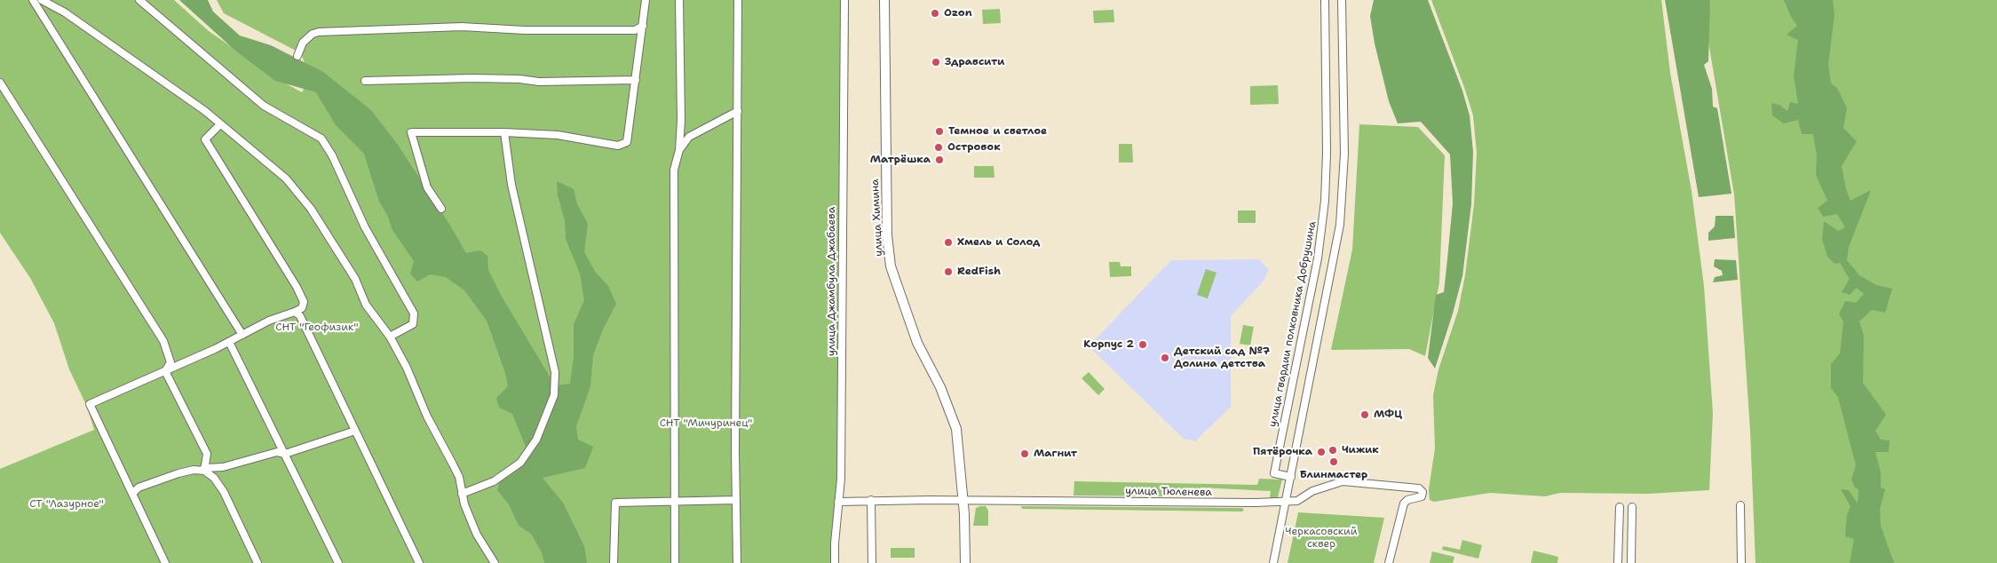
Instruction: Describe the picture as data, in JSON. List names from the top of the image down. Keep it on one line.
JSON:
{"streets":{"street":["улица Химина","улица Джамбула Джабаева","улица гвардии полковника Добрушина","улица Тюленева"]},"crossings":[["улица Химина","улица Тюленева"],["улица Джамбула Джабаева","улица Тюленева"]],"parks":["СНТ \"Геофизик\"","СНТ \"Мичуринец\"","СТ \"Лазурное\"","Черкасовский сквер"],"places":["Ozon","Здравсити","Темное и светлое","Островок","Матрёшка","Хмель и Солод","RedFish","Корпус 2","Детский сад №7 Долина детства","МФЦ","Чижик","Пятёрочка","Магнит","Блинмастер"]}
